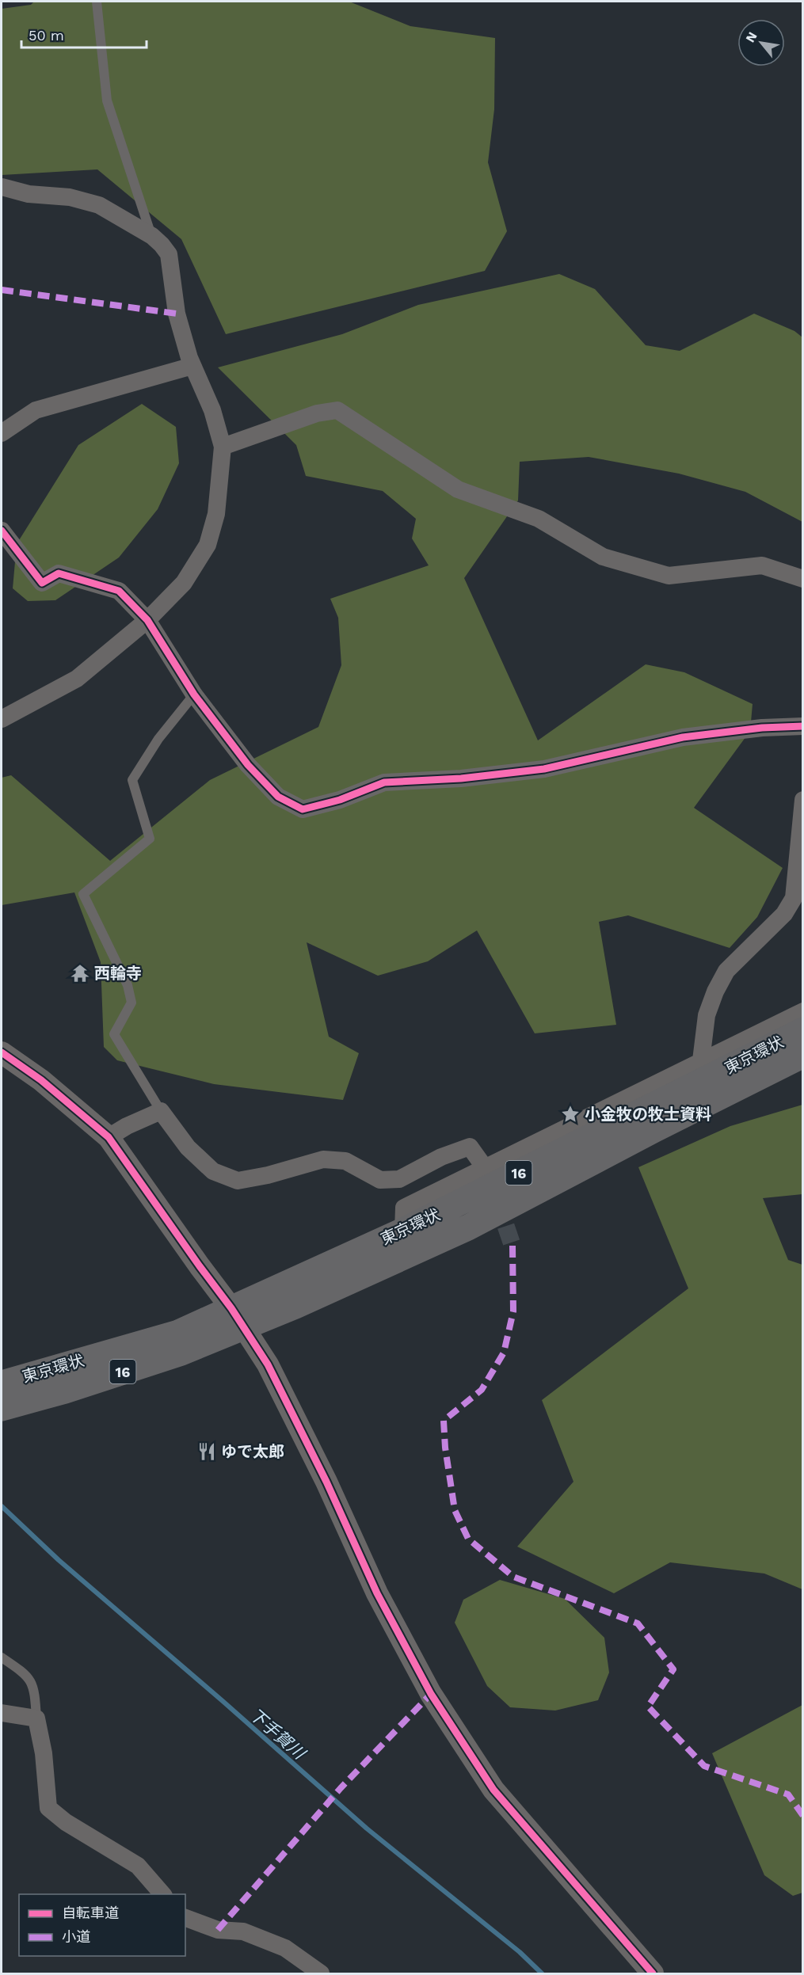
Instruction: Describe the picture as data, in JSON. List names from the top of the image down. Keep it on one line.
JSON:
{"streets":{"highway":["東京環状","16"]},"water":["下手賀川"],"places":{"temple":["西輪寺"],"place":["小金牧の牧士資料"],"restaurant":["ゆで太郎"]},"legend":["自転車道","小道"],"scale_bar":"50 m","north":"top left"}
